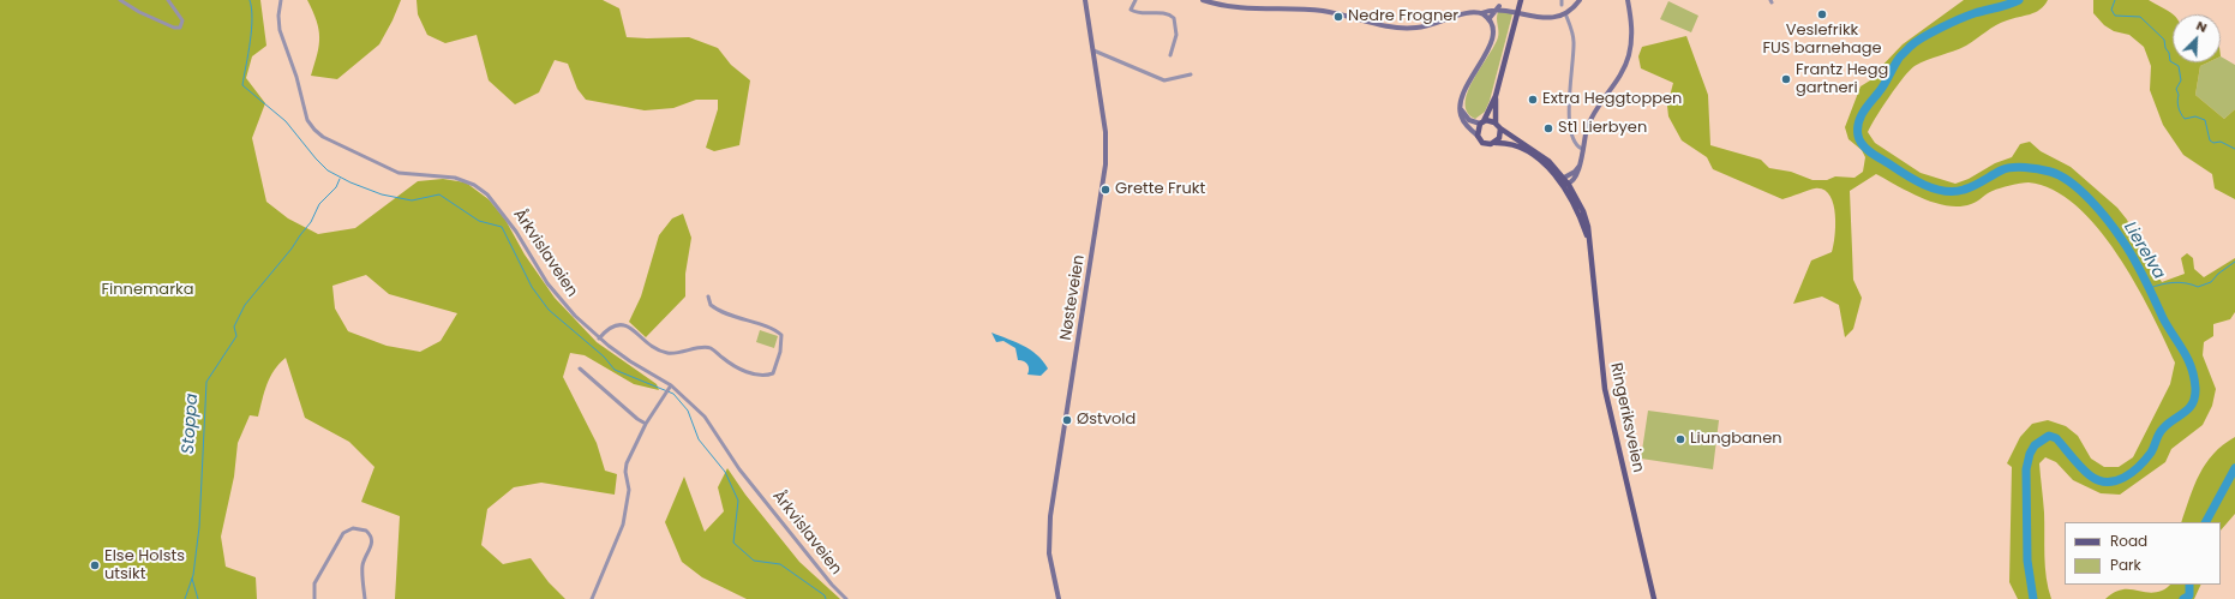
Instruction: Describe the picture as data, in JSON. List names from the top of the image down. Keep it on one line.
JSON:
{"streets":{"main road":["Nøsteveien","Ringeriksveien"],"street":["Årkvislaveien"]},"water":["Lierelva","Stoppa"],"parks":["Finnemarka"],"places":["Veslefrikk FUS barnehage","Nedre Frogner","Frantz Hegg gartneri","Extra Heggtoppen","St1 Lierbyen","Grette Frukt","Østvold","Liungbanen","Else Holsts utsikt"],"legend":["Road","Park"],"north":"top right"}
